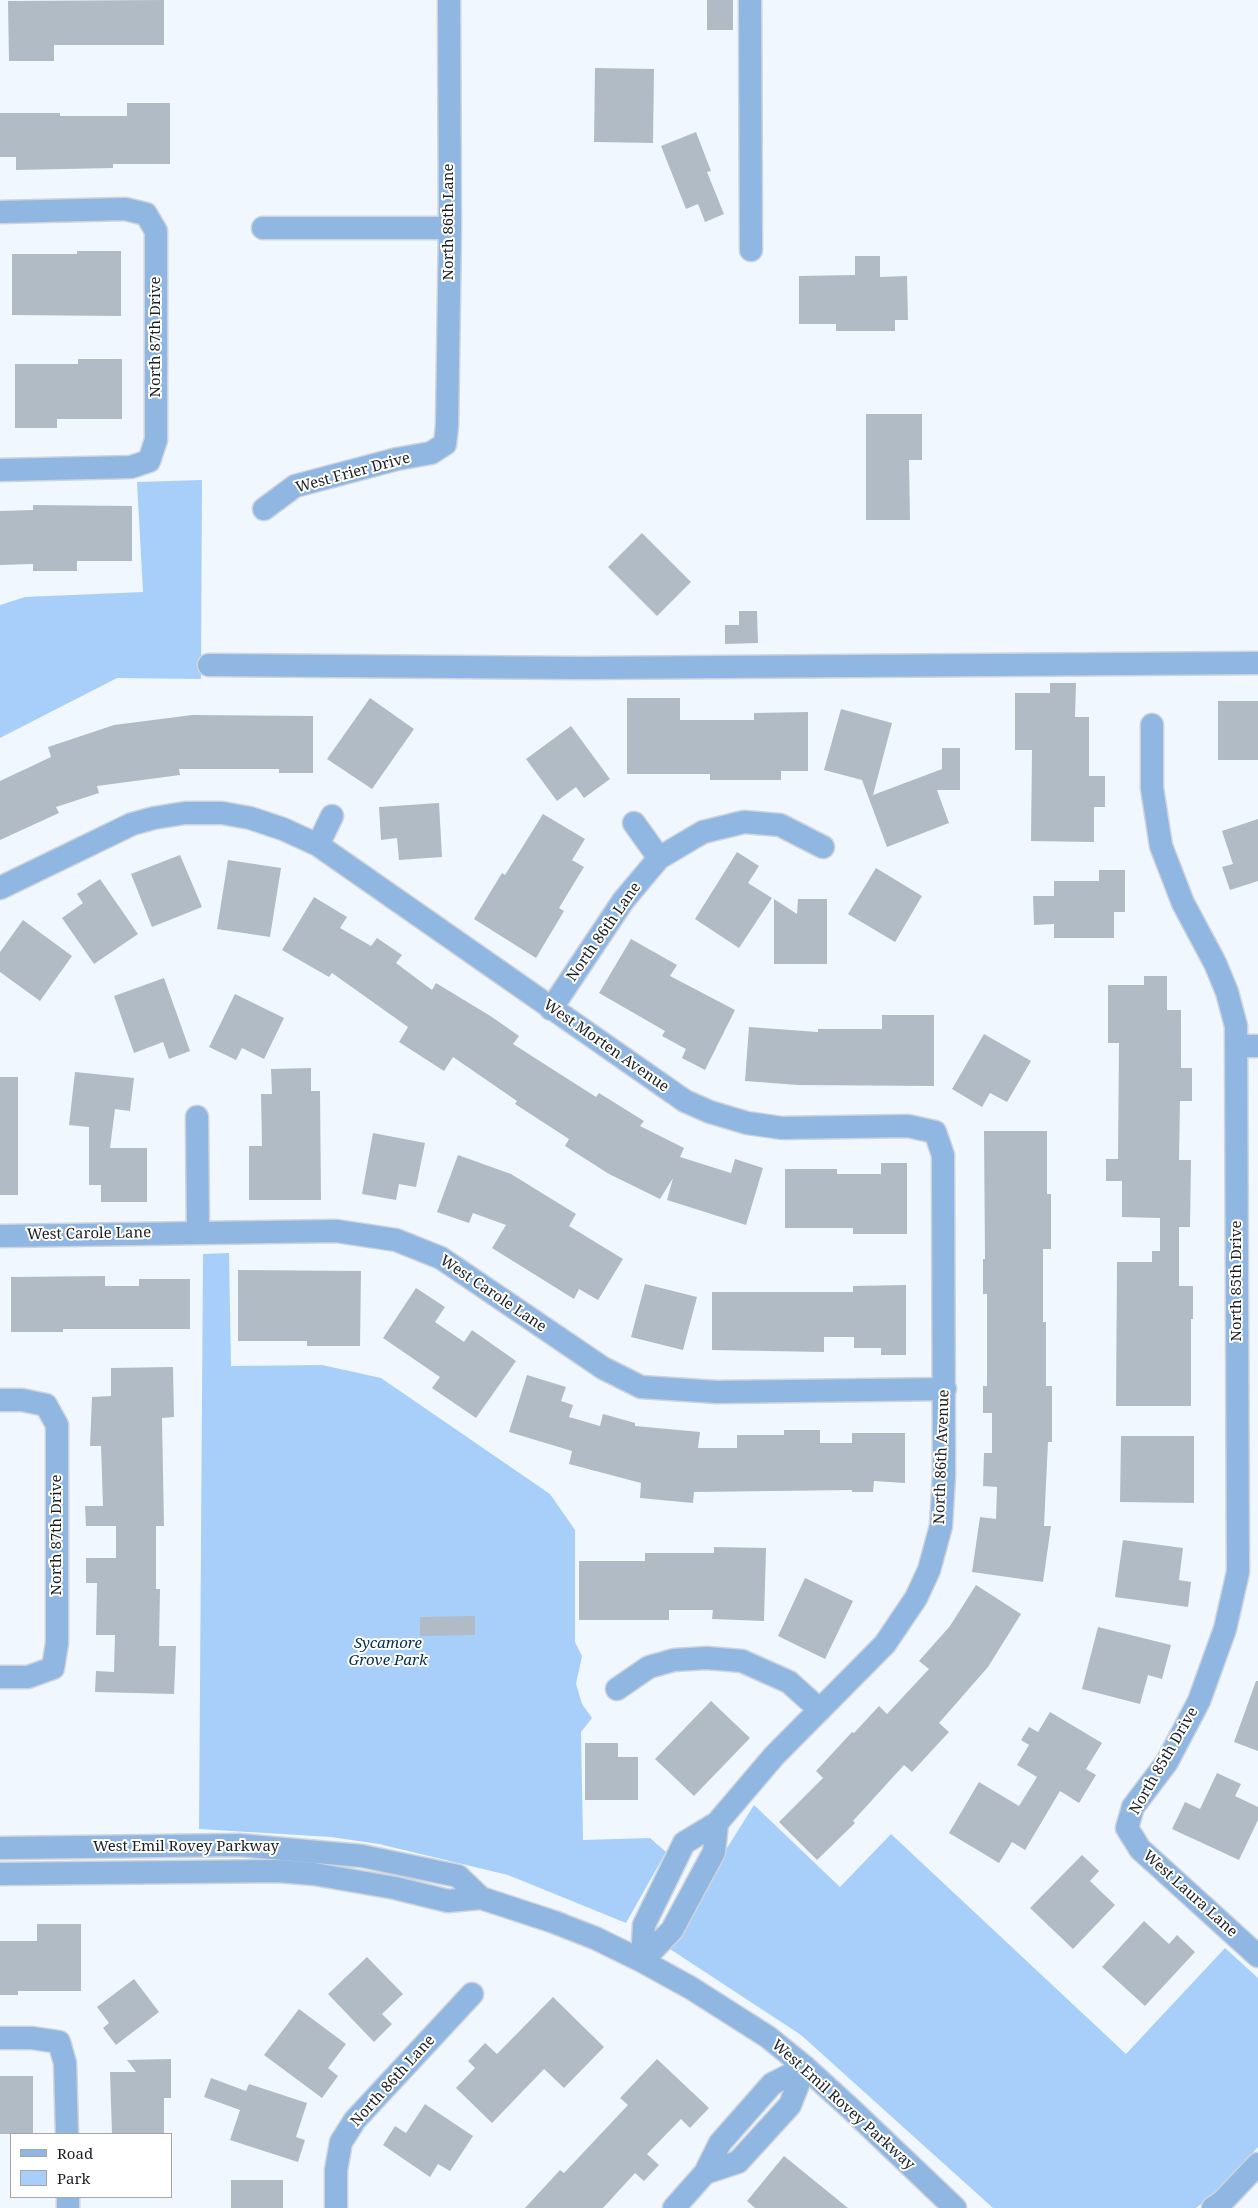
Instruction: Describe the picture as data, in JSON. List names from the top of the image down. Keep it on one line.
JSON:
{"streets":{"street":["North 86th Lane","North 87th Drive","West Frier Drive","West Morten Avenue","West Carole Lane","North 85th Drive","North 86th Avenue","West Emil Rovey Parkway","West Laura Lane"]},"crossings":[["North 86th Lane","West Frier Drive"],["North 86th Lane","West Morten Avenue"],["West Morten Avenue","North 86th Avenue"],["West Carole Lane","North 86th Avenue"],["North 85th Drive","West Laura Lane"],["North 86th Avenue","West Emil Rovey Parkway"]],"parks":["Sycamore Grove Park"],"legend":["Road","Park"]}
